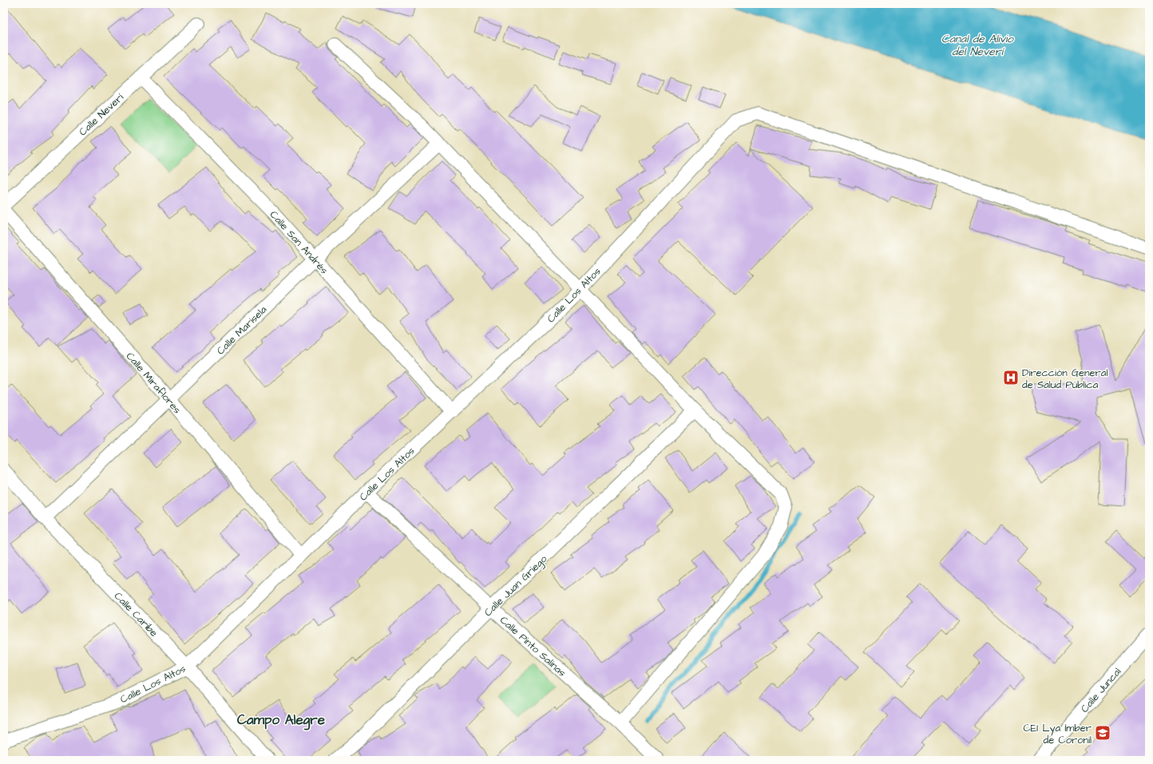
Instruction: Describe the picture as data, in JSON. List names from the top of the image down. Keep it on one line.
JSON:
{"streets":{"street":["Calle Neverí","Calle San Andrés","Calle Los Altos","Calle Marisela","Calle Miraflores","Calle Juan Griego","Calle Caribe","Calle Pinto Salinas","Calle Juncal"]},"crossings":[["Calle Neverí","Calle San Andrés"],["Calle San Andrés","Calle Los Altos"],["Calle San Andrés","Calle Marisela"],["Calle Los Altos","Calle Miraflores"],["Calle Los Altos","Calle Caribe"],["Calle Los Altos","Calle Pinto Salinas"],["Calle Marisela","Calle Miraflores"],["Calle Marisela","Calle Caribe"],["Calle Juan Griego","Calle Pinto Salinas"]],"districts":["Campo Alegre"],"water":["Canal de Alivio del Neverí"],"places":{"hospital":["Dirección General de Salud Pública"],"school or university":["CEI Lya Ímber de Coronil"]}}
